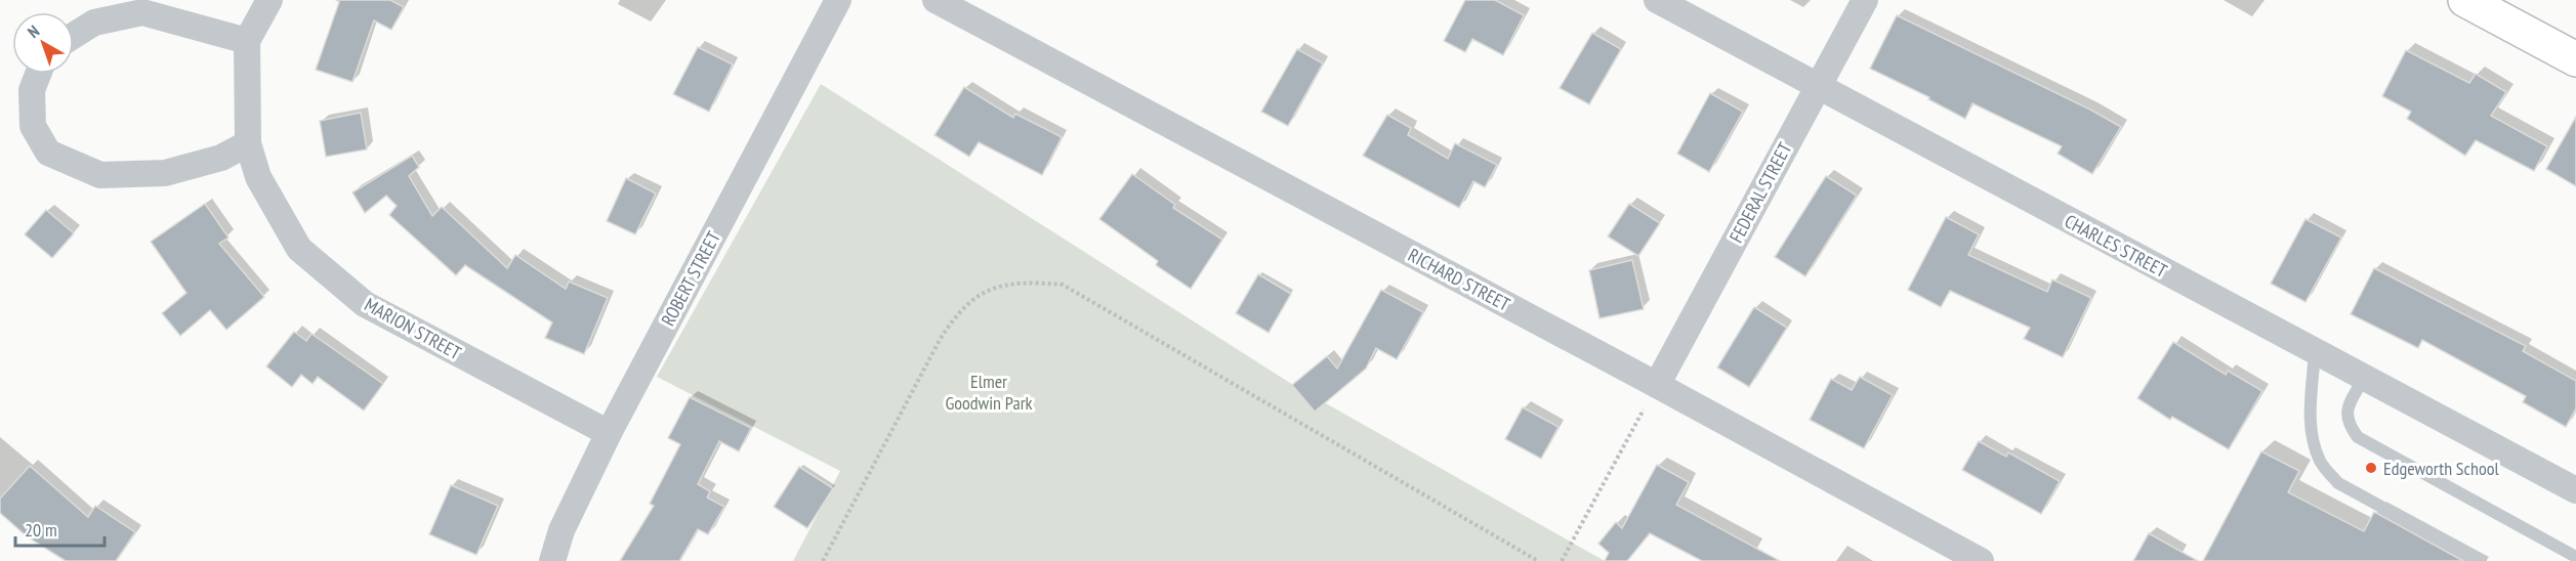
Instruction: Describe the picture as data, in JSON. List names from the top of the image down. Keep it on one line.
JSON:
{"streets":{"street":["FEDERAL STREET","CHARLES STREET","ROBERT STREET","RICHARD STREET","MARION STREET"]},"crossings":[["FEDERAL STREET","CHARLES STREET"],["FEDERAL STREET","RICHARD STREET"],["ROBERT STREET","MARION STREET"]],"parks":["Elmer Goodwin Park"],"places":["Edgeworth School"],"scale_bar":"20 m","north":"top left"}
